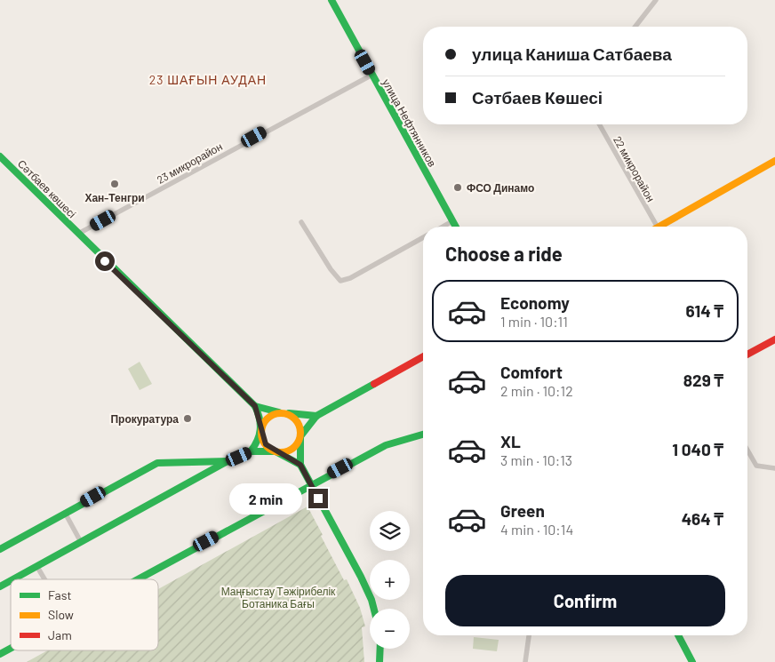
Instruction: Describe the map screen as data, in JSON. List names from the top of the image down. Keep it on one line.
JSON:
{"streets":{"main road":["улица Нефтянников","Сәтбаев көшесі"],"street":["23 микрорайон","22 микрорайон"]},"crossings":[["улица Нефтянников","23 микрорайон"],["23 микрорайон","Сәтбаев көшесі"]],"districts":["23 ШАҒЫН АУДАН"],"parks":["Маңғыстау Тәжірибелік Ботаника Бағы"],"places":["Хан-Тенгри","ФСО Динамо","Прокуратура"],"legend":["Fast","Slow","Jam"],"page":{"banner":["улица Каниша Сатбаева","Сәтбаев Көшесі"],"heading":"Choose a ride","list":[{"name":"Economy","note":"1 min · 10:11","value":"614 ₸"},{"name":"Comfort","note":"2 min · 10:12","value":"829 ₸"},{"name":"XL","note":"3 min · 10:13","value":"1 040 ₸"},{"name":"Green","note":"4 min · 10:14","value":"464 ₸"}],"bubble":"2 min","map_buttons":["+","−"],"buttons":"Confirm"}}
